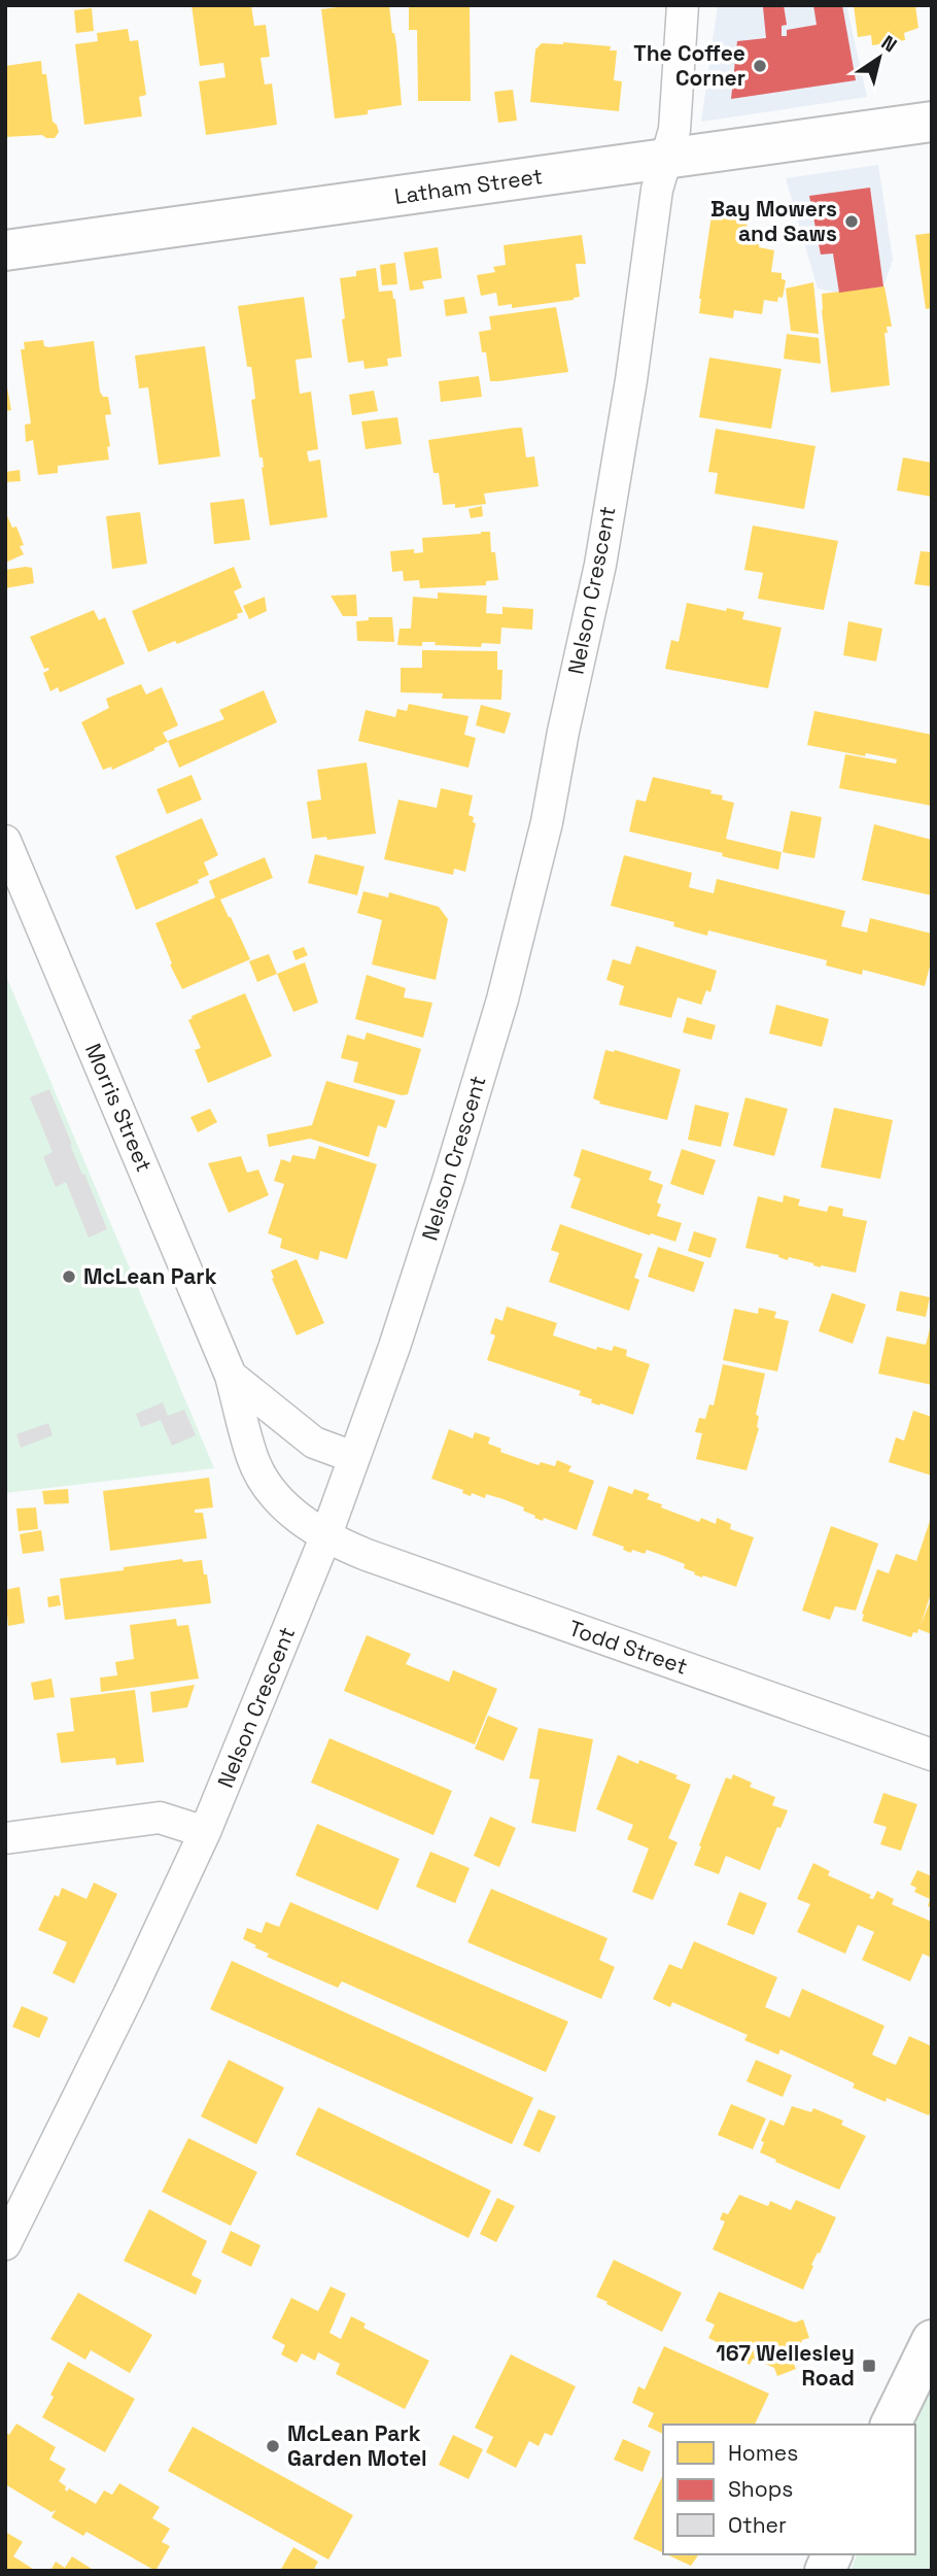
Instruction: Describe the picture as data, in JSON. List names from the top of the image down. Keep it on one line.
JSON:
{"streets":{"main road":["Latham Street"],"street":["Nelson Crescent","Morris Street","Todd Street"]},"crossings":[["Latham Street","Nelson Crescent"],["Nelson Crescent","Morris Street"],["Nelson Crescent","Todd Street"],["Morris Street","Todd Street"]],"places":{"other":["The Coffee Corner","Bay Mowers and Saws","McLean Park","McLean Park Garden Motel"],"transit":["167 Wellesley Road"]},"legend":["Homes","Shops","Other"],"north":"top right"}
